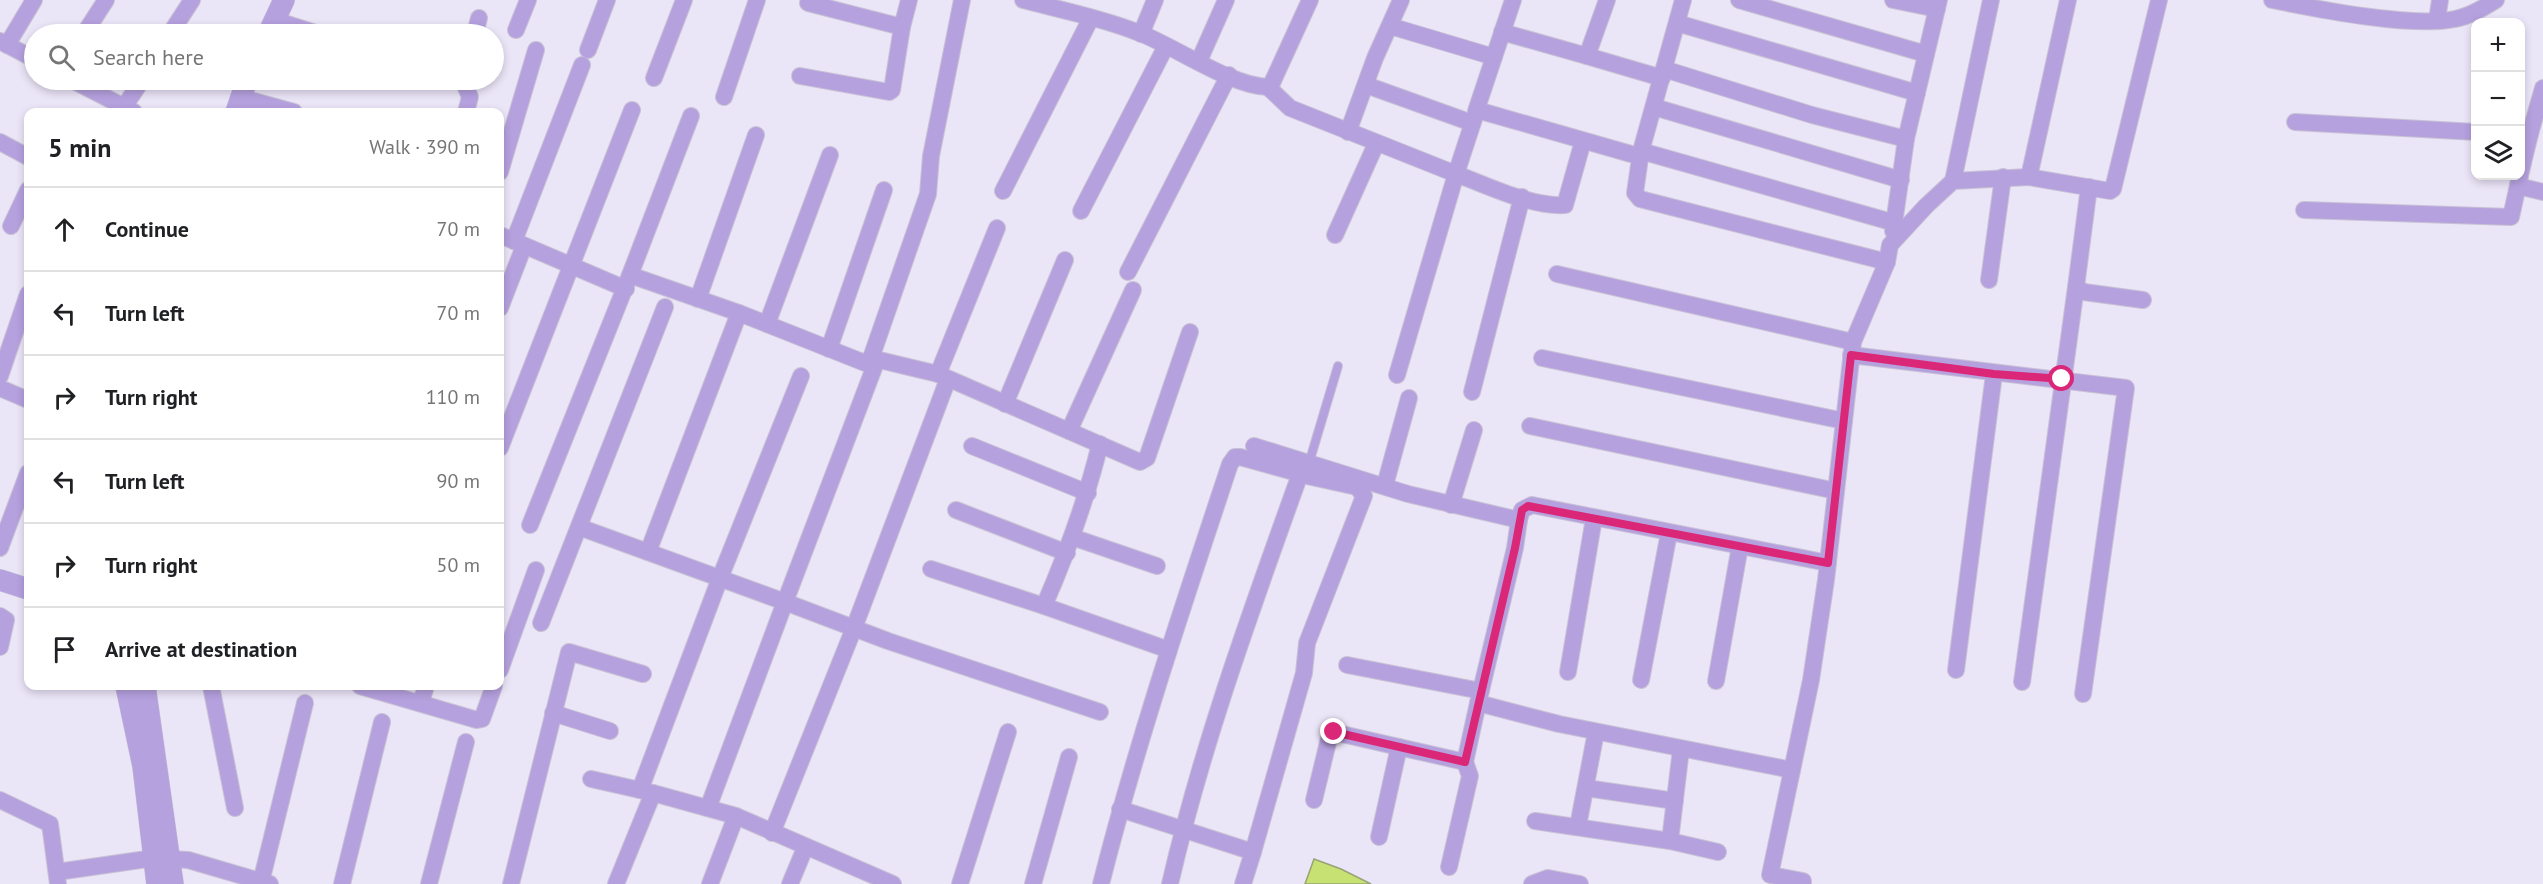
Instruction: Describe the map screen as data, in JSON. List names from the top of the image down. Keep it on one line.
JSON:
{"page":{"map_buttons":["+","−"],"search":"Search here","heading":["5 min","Walk · 390 m"],"list":[["Continue","70 m"],["Turn left","70 m"],["Turn right","110 m"],["Turn left","90 m"],["Turn right","50 m"],"Arrive at destination"]}}
